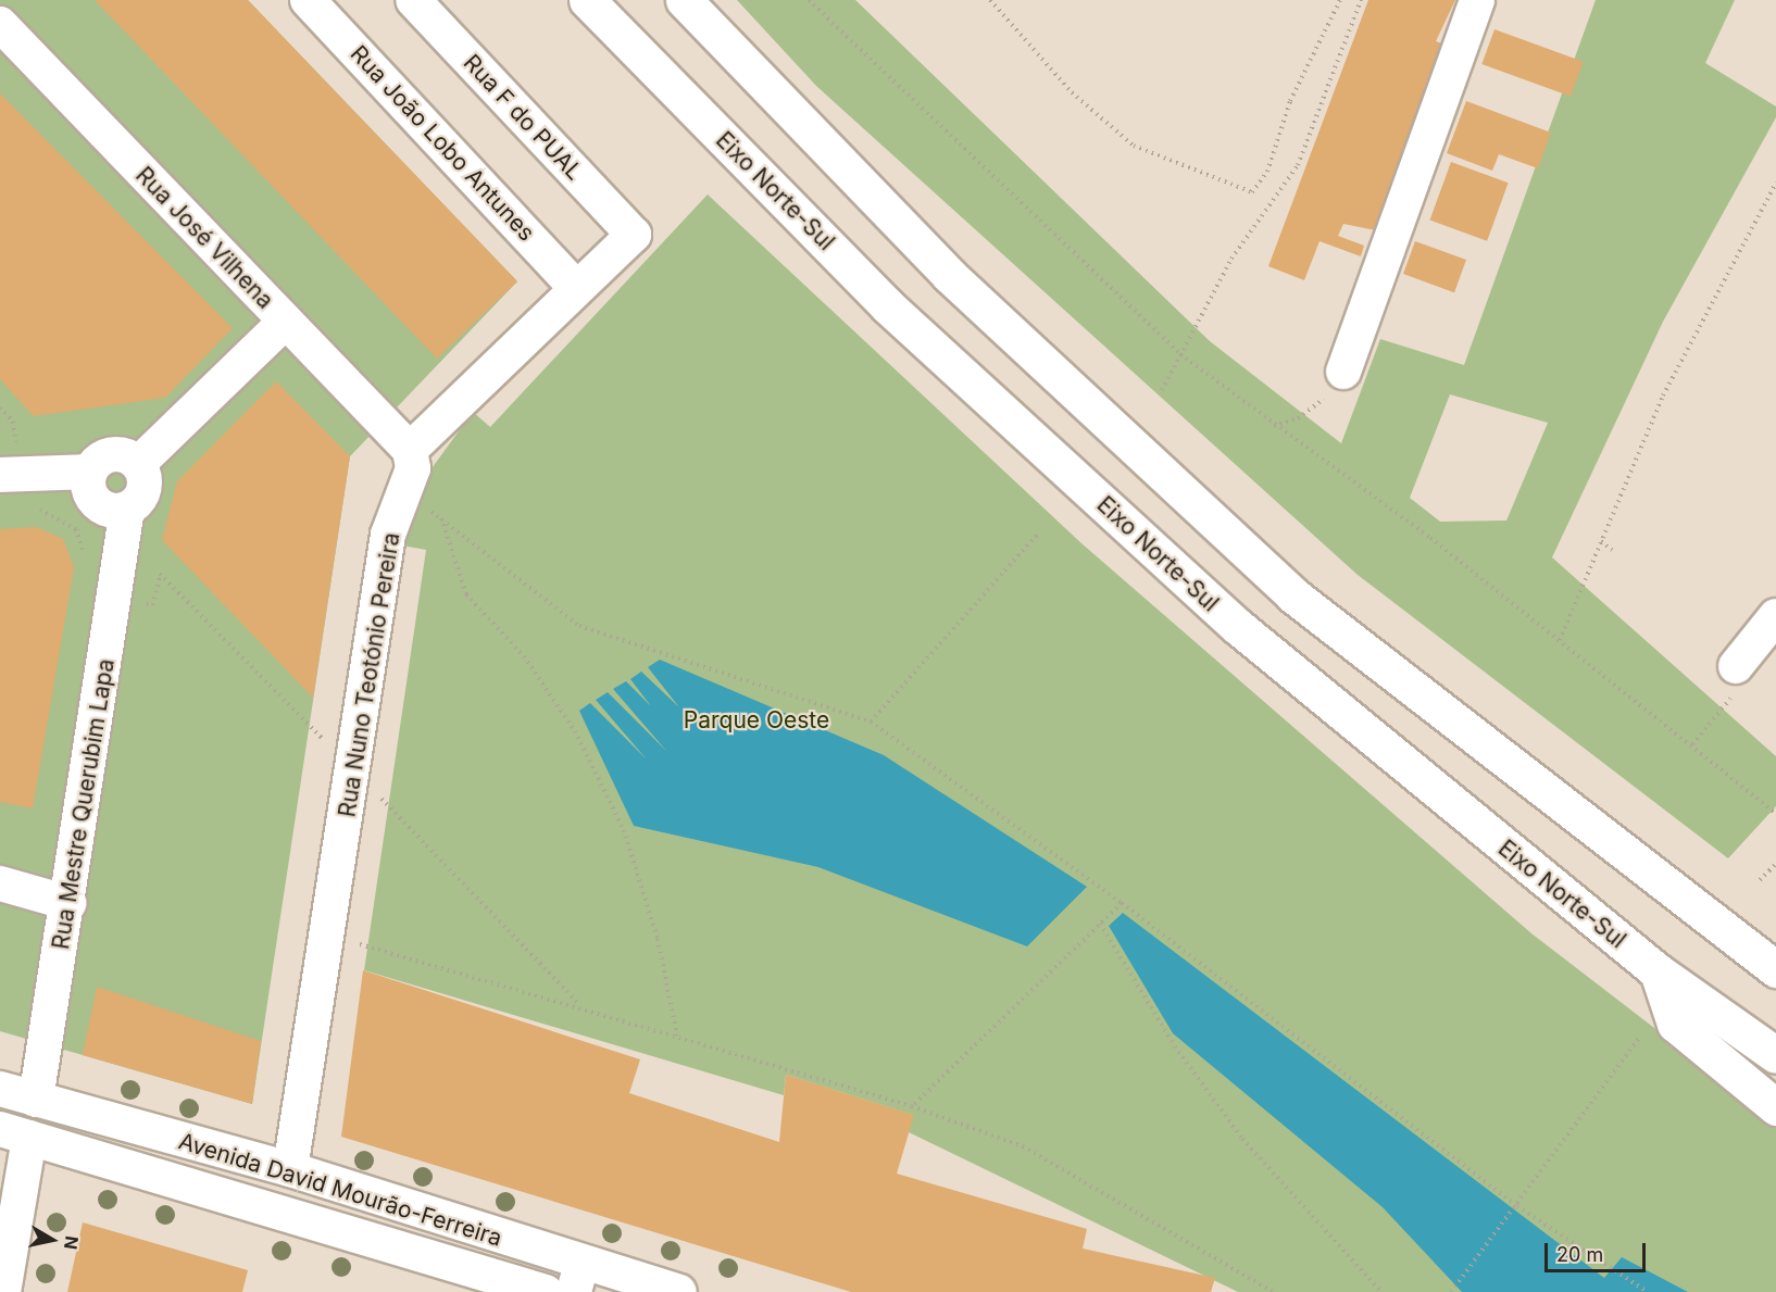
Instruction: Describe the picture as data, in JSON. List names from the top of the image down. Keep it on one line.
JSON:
{"streets":{"highway":["Eixo Norte-Sul"],"street":["Rua F do PUAL","Rua João Lobo Antunes","Rua José Vilhena","Rua Nuno Teotónio Pereira","Rua Mestre Querubim Lapa","Avenida David Mourão-Ferreira"]},"crossings":[["Rua F do PUAL","Rua João Lobo Antunes"],["Rua José Vilhena","Rua Nuno Teotónio Pereira"],["Rua Nuno Teotónio Pereira","Avenida David Mourão-Ferreira"],["Rua Mestre Querubim Lapa","Avenida David Mourão-Ferreira"]],"parks":["Parque Oeste"],"scale_bar":"20 m","north":"right"}
